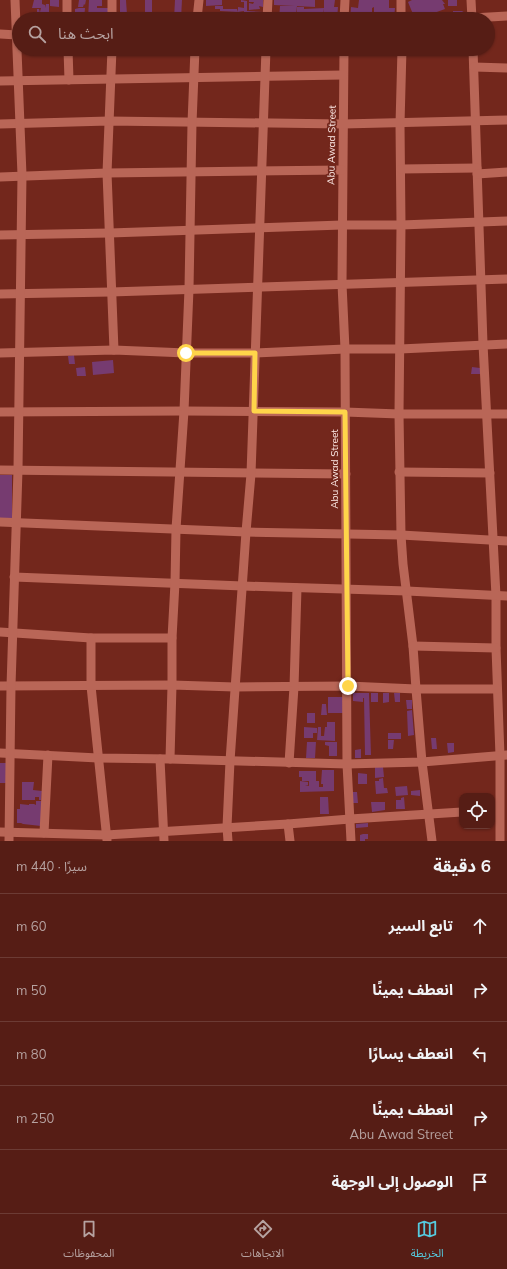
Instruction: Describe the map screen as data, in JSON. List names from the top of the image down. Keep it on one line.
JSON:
{"streets":{"street":["Abu Awad Street"]},"page":{"search":"ابحث هنا","heading":["6 دقيقة","سيرًا · 440 m"],"list":[["تابع السير","60 m"],["انعطف يمينًا","50 m"],["انعطف يسارًا","80 m"],["انعطف يمينًا","Abu Awad Street","250 m"],"الوصول إلى الوجهة"],"nav":["الخريطة","الاتجاهات","المحفوظات"]}}
